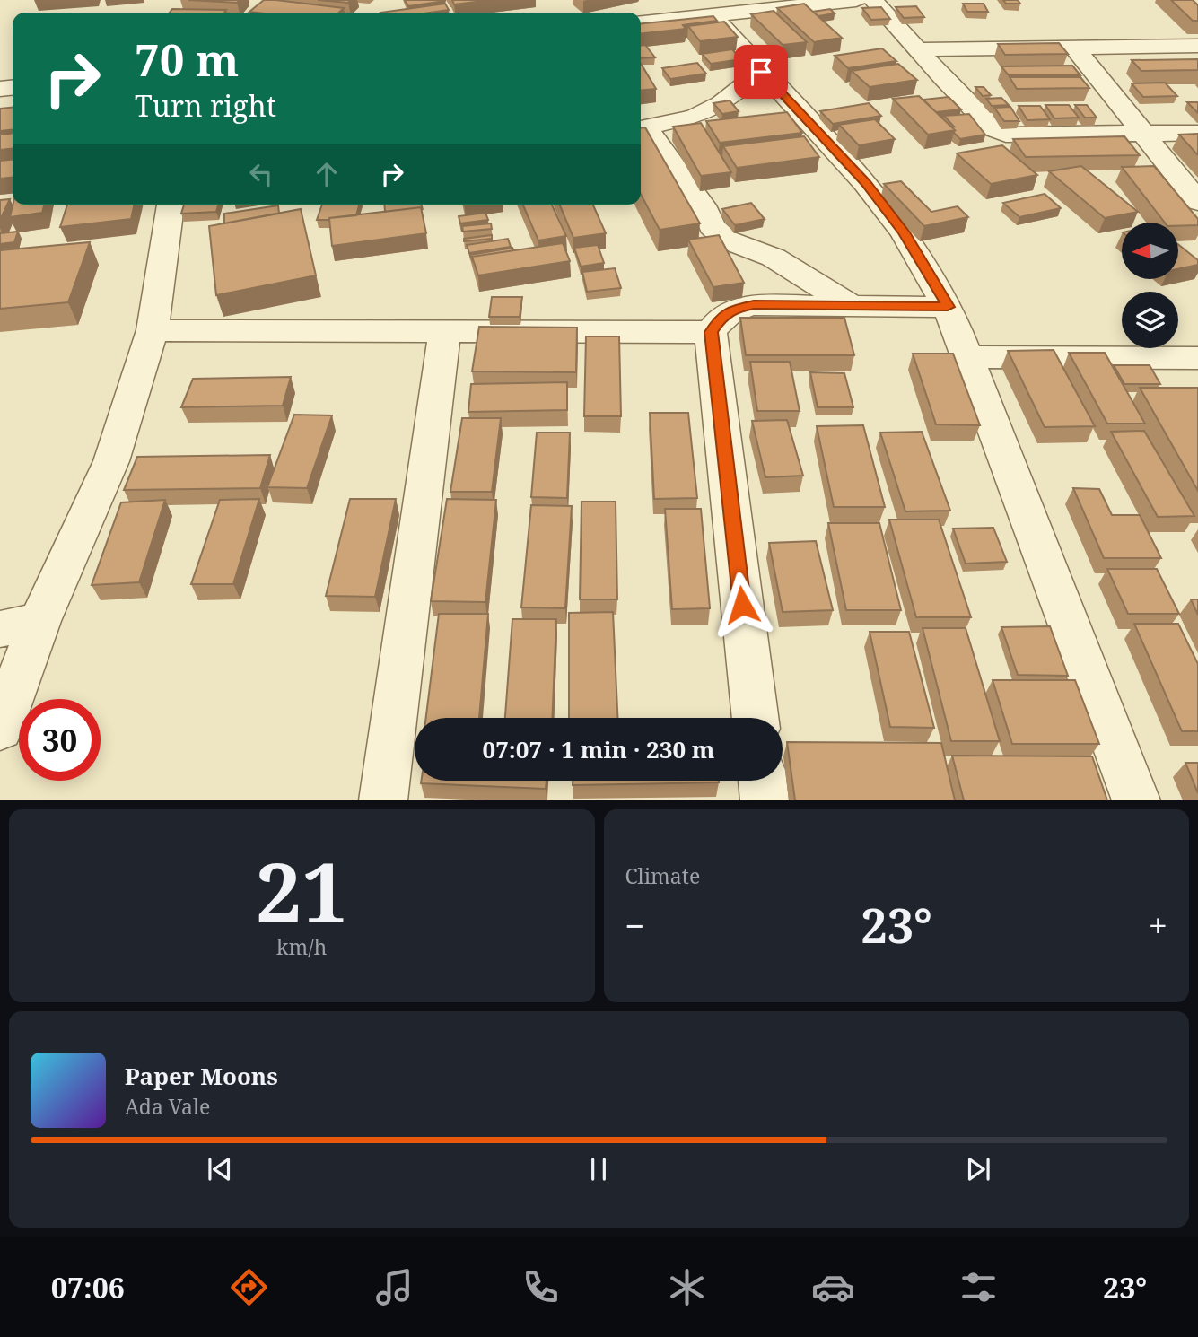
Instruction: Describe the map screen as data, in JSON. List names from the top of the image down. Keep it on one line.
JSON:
{"north":"left","page":{"turn":["70 m","Turn right"],"limit":"30","trip":"07:07 · 1 min · 230 m","tile":[["21","km/h"],"Climate"],"heat":["−","23°","+"],"song":["Paper Moons","Ada Vale"],"tabs":["07:06","23°"]}}
